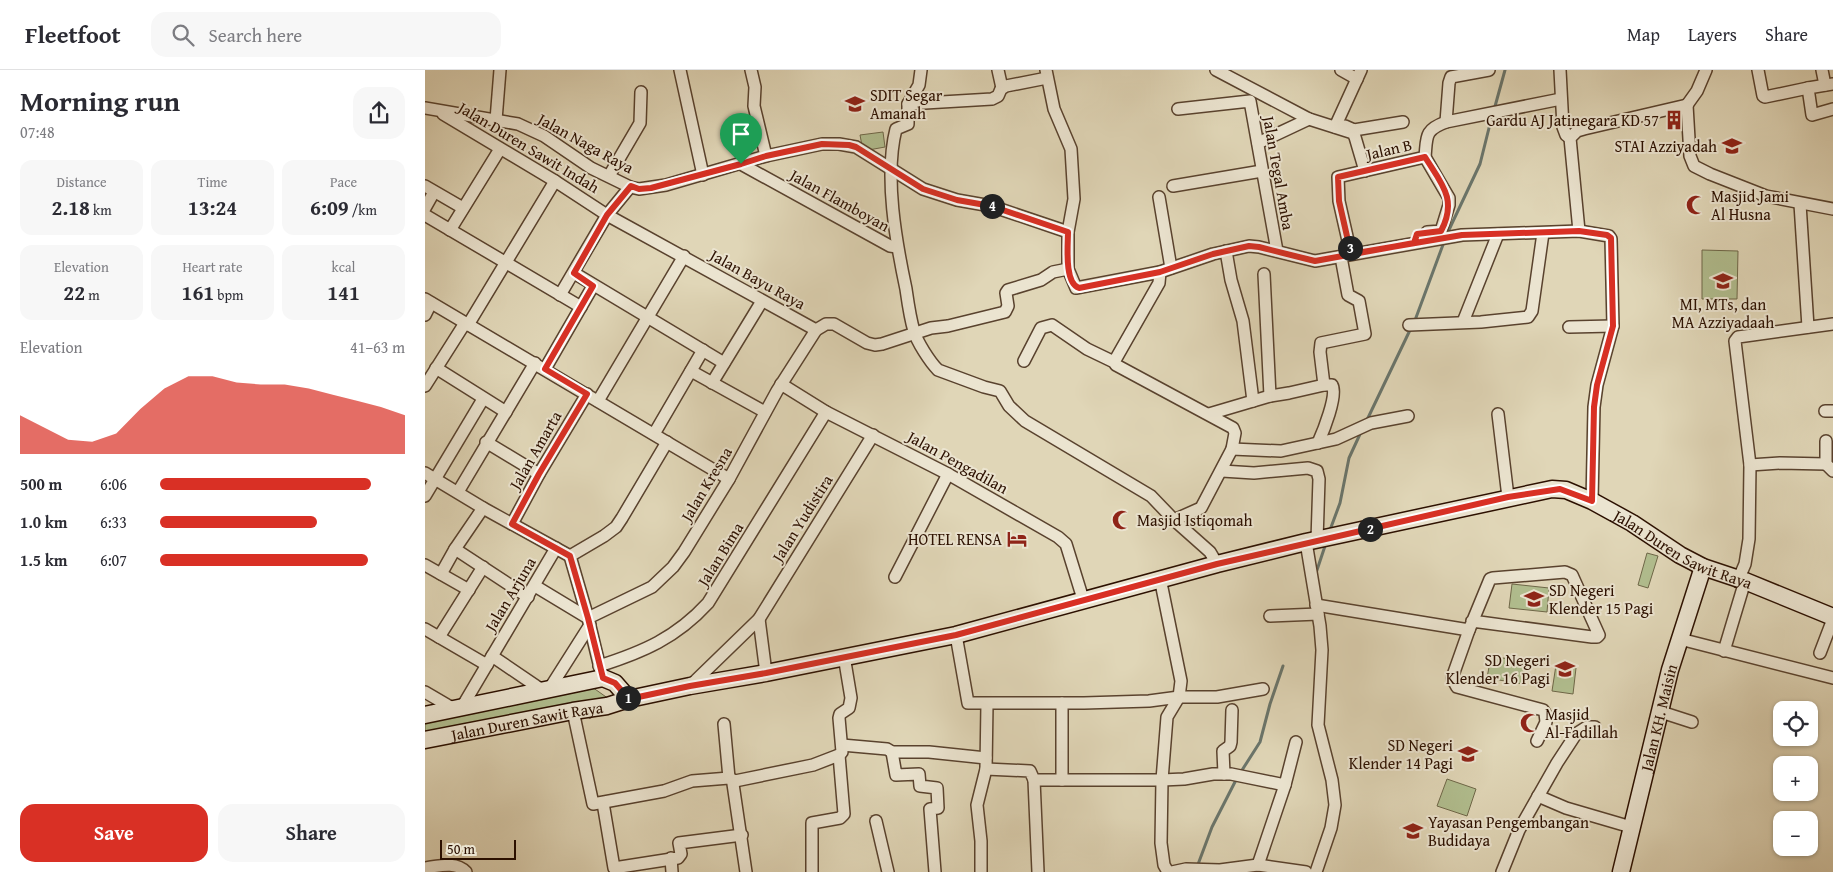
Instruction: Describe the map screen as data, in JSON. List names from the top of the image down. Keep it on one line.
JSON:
{"streets":{"street":["Jalan Naga Raya","Jalan Duren Sawit Indah","Jalan B","Jalan Tegal Amba","Jalan Flamboyan","Jalan Bayu Raya","Jalan Amarta","Jalan Pengadilan","Jalan Kresna","Jalan Yudistira","Jalan Duren Sawit Raya","Jalan Bima","Jalan Arjuna","Jalan KH. Maisin"]},"crossings":[["Jalan Naga Raya","Jalan Duren Sawit Indah"],["Jalan Naga Raya","Jalan Flamboyan"],["Jalan Duren Sawit Indah","Jalan Bayu Raya"],["Jalan B","Jalan Tegal Amba"],["Jalan Bayu Raya","Jalan Kresna"],["Jalan Pengadilan","Jalan Kresna"],["Jalan Pengadilan","Jalan Yudistira"],["Jalan Pengadilan","Jalan Duren Sawit Raya"],["Jalan Pengadilan","Jalan Bima"],["Jalan Yudistira","Jalan Duren Sawit Raya"],["Jalan Duren Sawit Raya","Jalan Bima"],["Jalan Duren Sawit Raya","Jalan Arjuna"],["Jalan Duren Sawit Raya","Jalan KH. Maisin"]],"places":{"school or university":["SDIT Segar Amanah","STAI Azziyadah","MI, MTs, dan MA Azziyadaah","SD Negeri Klender 15 Pagi","SD Negeri Klender 16 Pagi","SD Negeri Klender 14 Pagi","Yayasan Pengembangan Budidaya"],"building":["Gardu AJ Jatinegara KD 57"],"mosque":["Masjid Jami Al Husna","Masjid Istiqomah","Masjid Al-Fadillah"],"hotel":["HOTEL RENSA"]},"scale_bar":"50 m","page":{"header":"Fleetfoot","search":"Search here","nav":["Map","Layers","Share"],"heading":["Morning run","07:48"],"stats":[["Distance","2.18 km"],["Time","13:24"],["Pace","6:09 /km"],["Elevation","22 m"],["Heart rate","161 bpm"],["kcal","141"]],"pins":["4","3","2","1"],"chart":["Elevation","41–63 m"],"list":[{"name":"500 m","note":"6:06"},{"name":"1.0 km","note":"6:33"},{"name":"1.5 km","note":"6:07"}],"map_buttons":["+","−"],"buttons":["Save","Share"],"scale":"50 m"}}
